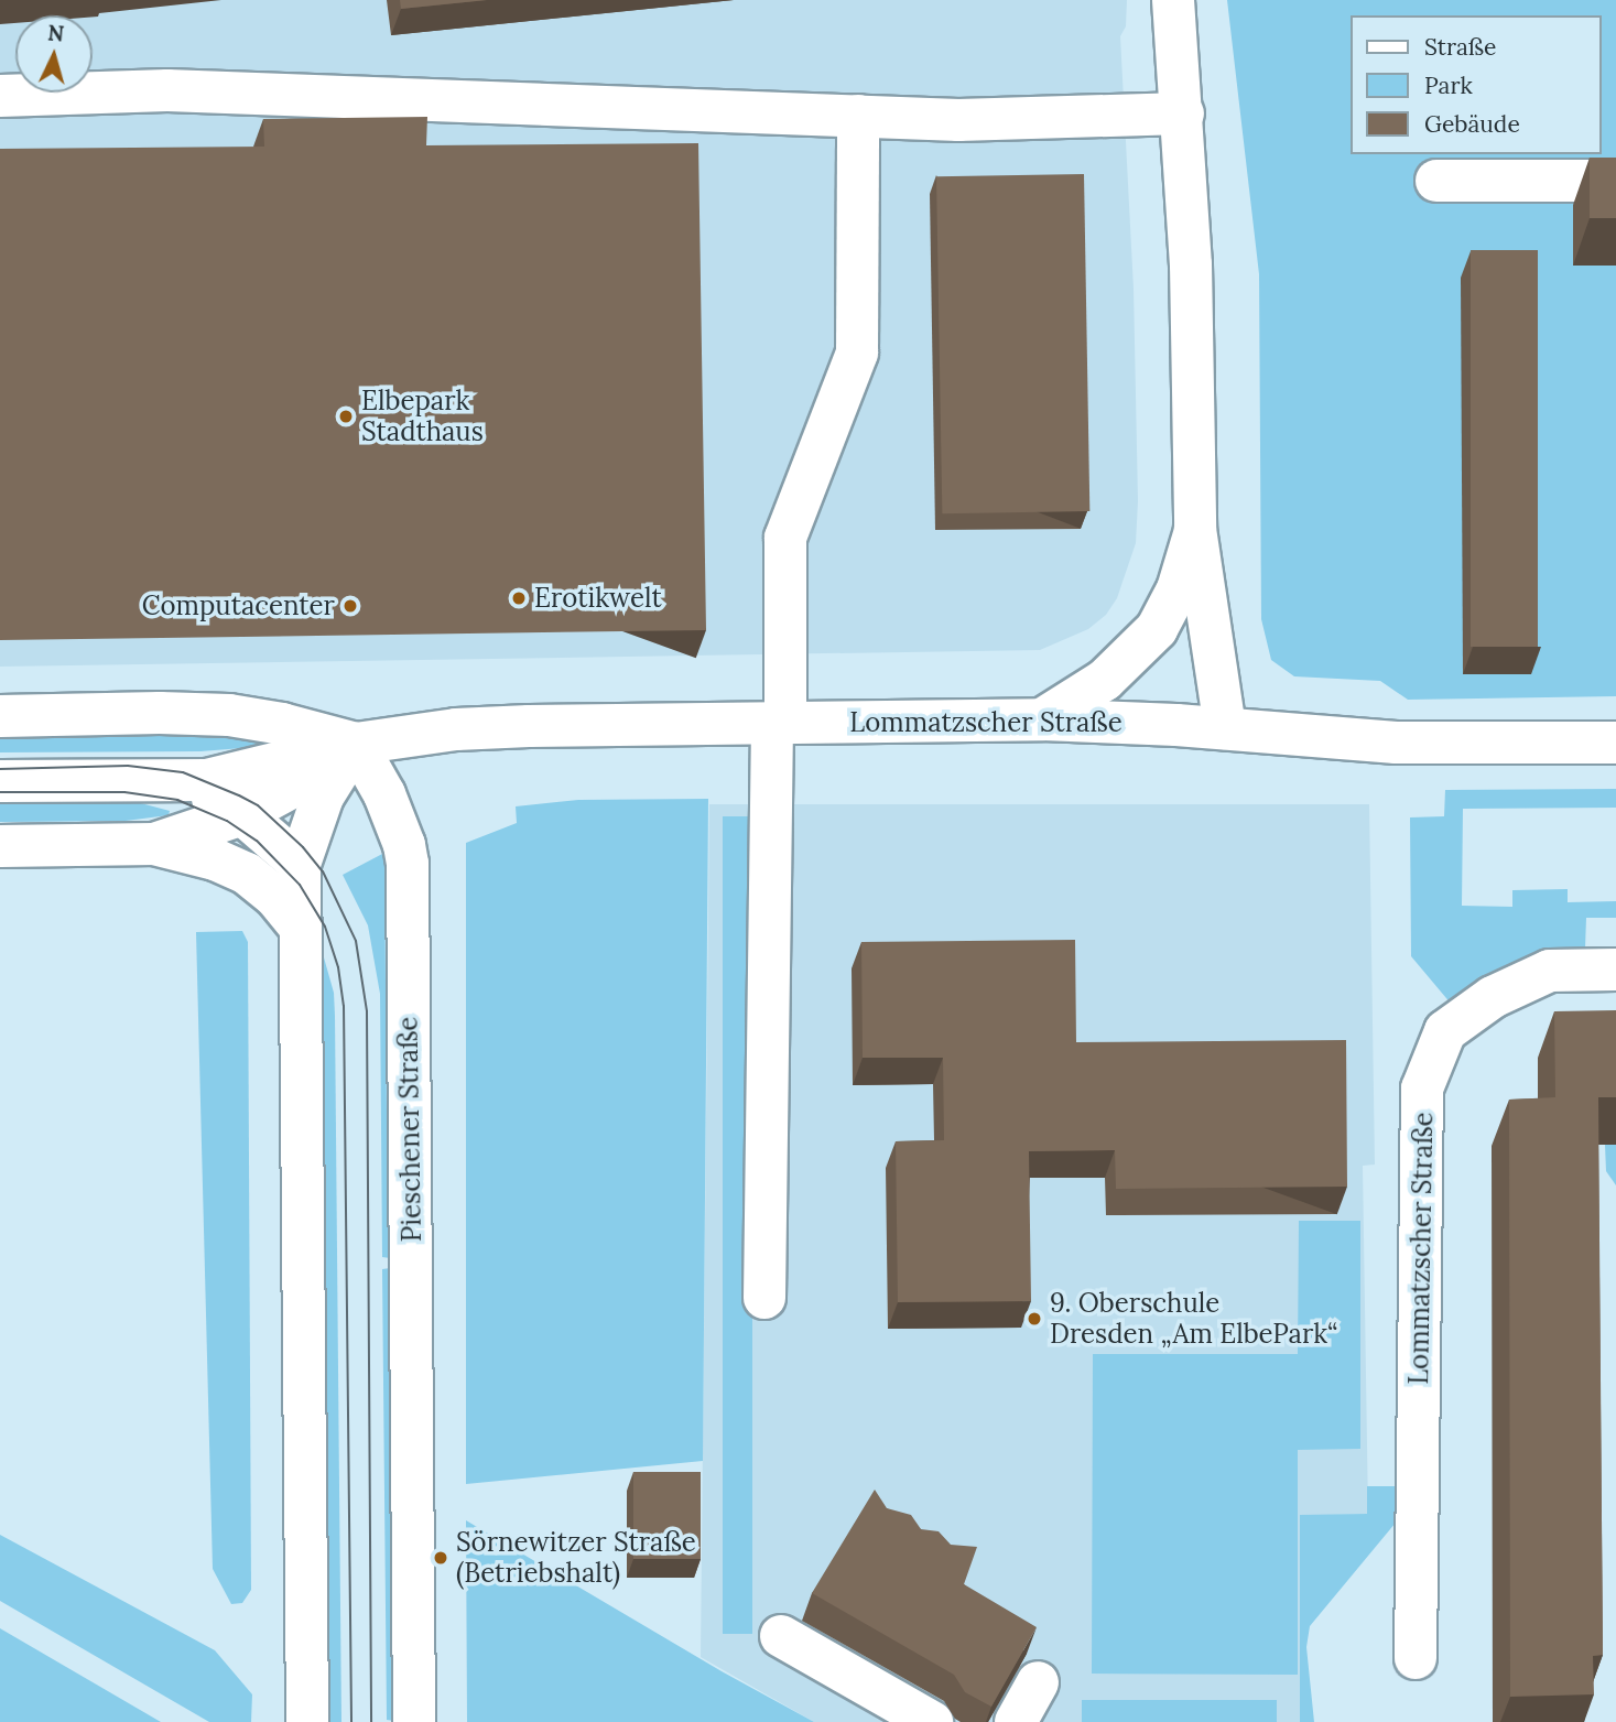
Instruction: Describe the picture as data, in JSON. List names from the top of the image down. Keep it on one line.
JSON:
{"streets":{"street":["Lommatzscher Straße","Pieschener Straße"]},"crossings":[["Lommatzscher Straße","Pieschener Straße"]],"places":["Elbepark Stadthaus","Erotikwelt","Computacenter","9. Oberschule Dresden „Am ElbePark“","Sörnewitzer Straße (Betriebshalt)"],"legend":["Straße","Park","Gebäude"],"north":"top"}
